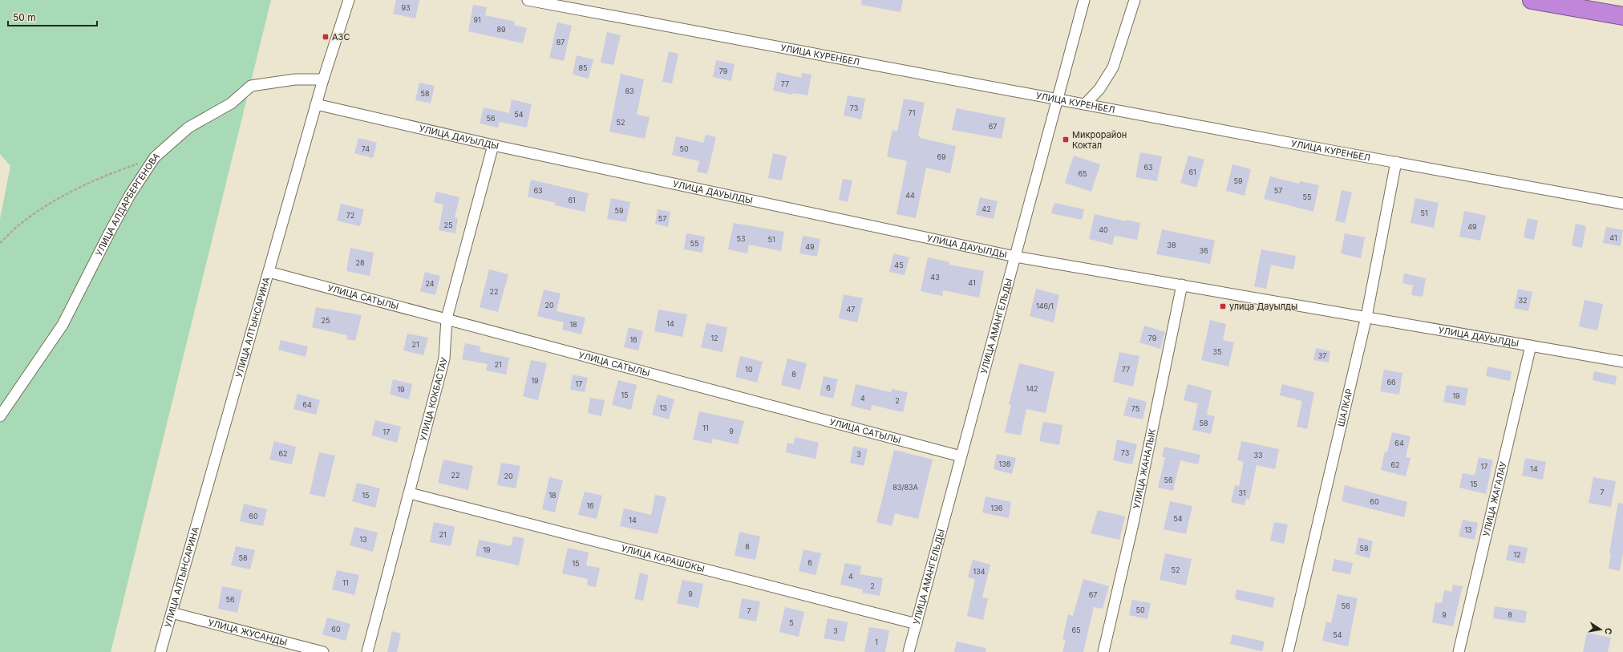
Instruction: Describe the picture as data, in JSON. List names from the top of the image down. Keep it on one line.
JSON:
{"streets":{"street":["УЛИЦА КУРЕНБЕЛ","УЛИЦА ДАУЫЛДЫ","УЛИЦА АЛДАРБЕРГЕНОВА","УЛИЦА САТЫЛЫ","УЛИЦА АМАНГЕЛЬДЫ","УЛИЦА АЛТЫНСАРИНА","УЛИЦА КОКБАСТАУ","ШАЛКАР","УЛИЦА ЖАНАЛЫК","УЛИЦА ЖАГАЛАУ","УЛИЦА КАРАШОКЫ","УЛИЦА ЖУСАНДЫ"]},"crossings":[["УЛИЦА КУРЕНБЕЛ","УЛИЦА АМАНГЕЛЬДЫ"],["УЛИЦА КУРЕНБЕЛ","ШАЛКАР"],["УЛИЦА ДАУЫЛДЫ","УЛИЦА АМАНГЕЛЬДЫ"],["УЛИЦА ДАУЫЛДЫ","УЛИЦА АЛТЫНСАРИНА"],["УЛИЦА ДАУЫЛДЫ","УЛИЦА КОКБАСТАУ"],["УЛИЦА ДАУЫЛДЫ","ШАЛКАР"],["УЛИЦА ДАУЫЛДЫ","УЛИЦА ЖАНАЛЫК"],["УЛИЦА ДАУЫЛДЫ","УЛИЦА ЖАГАЛАУ"],["УЛИЦА АЛДАРБЕРГЕНОВА","УЛИЦА АЛТЫНСАРИНА"],["УЛИЦА САТЫЛЫ","УЛИЦА АМАНГЕЛЬДЫ"],["УЛИЦА САТЫЛЫ","УЛИЦА АЛТЫНСАРИНА"],["УЛИЦА САТЫЛЫ","УЛИЦА КОКБАСТАУ"],["УЛИЦА АМАНГЕЛЬДЫ","УЛИЦА КАРАШОКЫ"],["УЛИЦА АЛТЫНСАРИНА","УЛИЦА ЖУСАНДЫ"],["УЛИЦА КОКБАСТАУ","УЛИЦА КАРАШОКЫ"]],"places":{"transit":["АЗС","Микрорайон Коктал","улица Дауылды"]},"house_numbers":["93","91","89","87","85","79","77","83","58","73","71","54","56","52","67","74","50","69","63","61","65","59","63","57","44","55","61","42","59","51","72","57","25","49","40","41","53","51","55","38","49","36","28","45","43","41","24","22","32","20","146/1","47","25","14","18","12","79","16","21","35","37","21","10","77","8","19","66","17","6","142","19","15","19","4","2","64","13","75","58","11","9","17","64","73","62","3","33","138","62","17","14","22","20","56","15","83/83A","7","31","15","18","60","16","136","60","54","14","13","21","13","8","58","19","12","58","6","15","52","134","4","11","2","9","67","56","56","50","7","9","8","5","60","65","3","54","1"],"scale_bar":"50 m","north":"right"}
